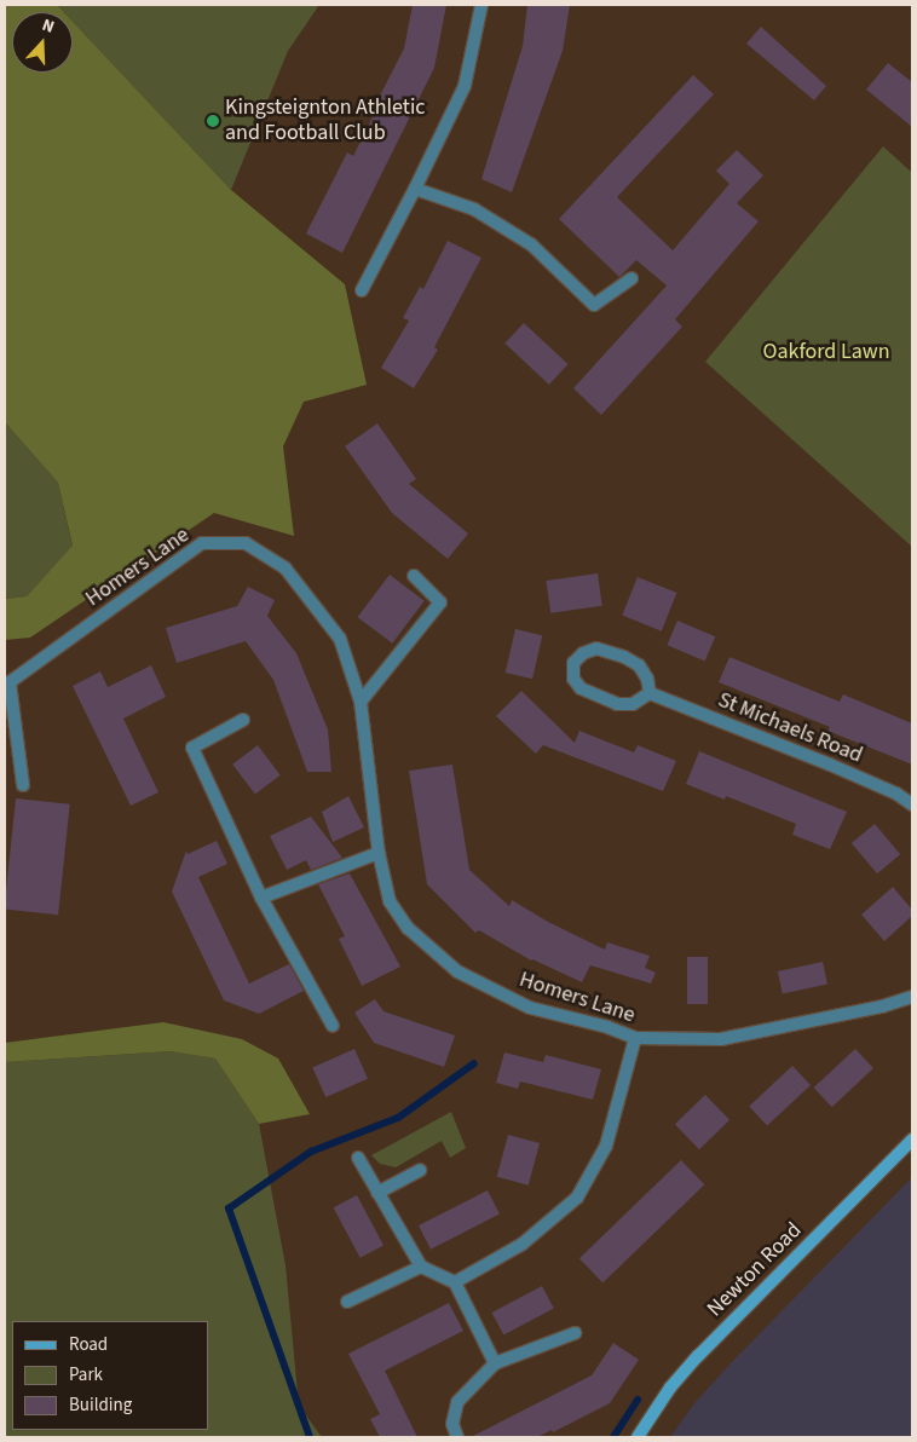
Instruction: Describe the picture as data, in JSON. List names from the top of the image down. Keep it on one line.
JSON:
{"streets":{"main road":["Newton Road"],"street":["Homers Lane","St Michaels Road"]},"parks":["Oakford Lawn"],"places":["Kingsteignton Athletic and Football Club"],"legend":["Road","Park","Building"],"north":"top"}
